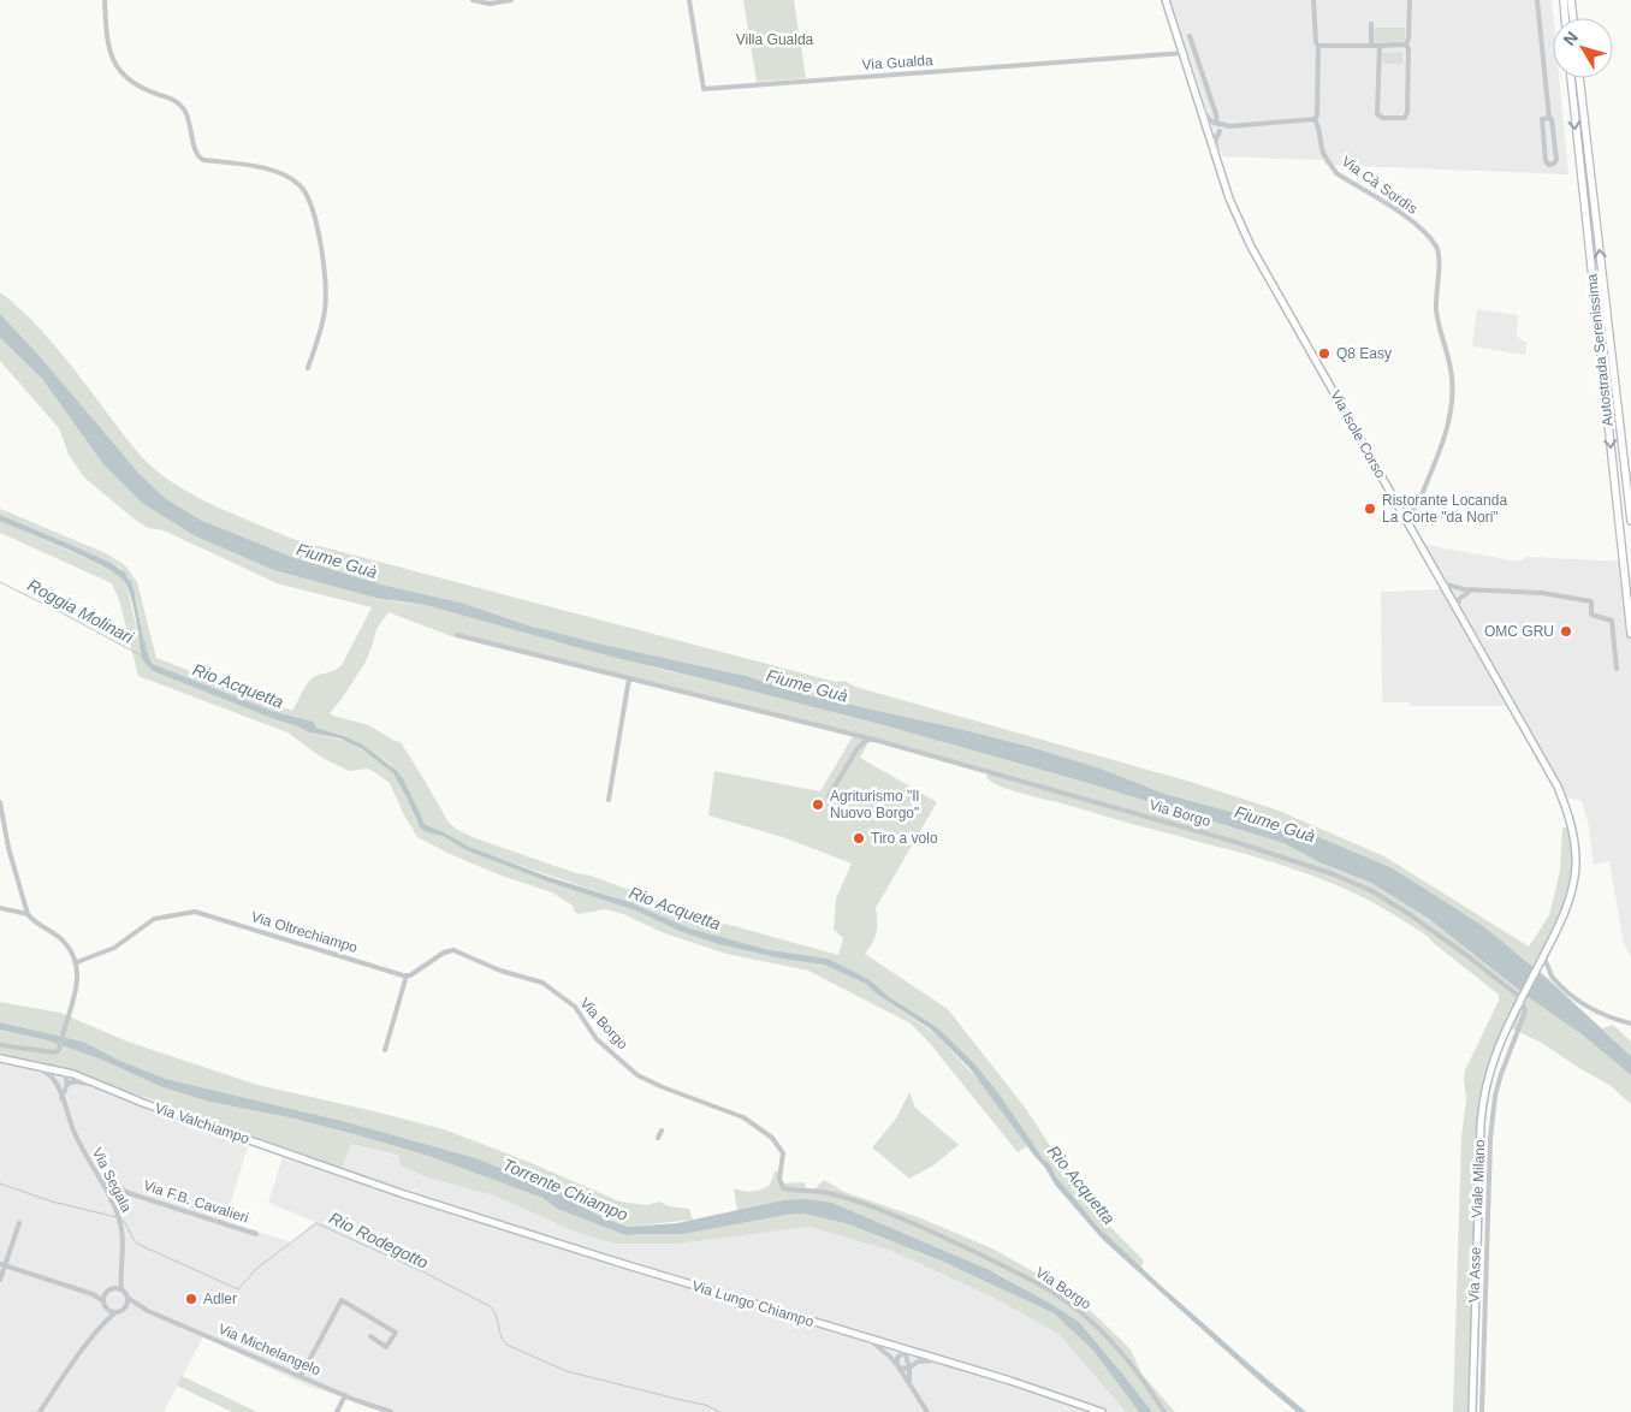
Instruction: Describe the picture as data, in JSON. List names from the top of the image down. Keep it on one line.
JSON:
{"streets":{"highway":["Autostrada Serenissima"],"main road":["Via Isole Corso","Via Valchiampo","Viale Milano","Via Lungo Chiampo"],"street":["Via Gualda","Via Cà Sordìs","Via Borgo","Via Oltrechiampo","Via Segala","Via F.B. Cavalieri","Via Asse","Via Michelangelo"]},"crossings":[["Via Gualda","Via Isole Corso"],["Via Cà Sordìs","Via Isole Corso"],["Via Isole Corso","Viale Milano"],["Via Borgo","Via Oltrechiampo"],["Via Borgo","Viale Milano"],["Via Borgo","Via Asse"],["Via Valchiampo","Via Lungo Chiampo"],["Viale Milano","Via Asse"],["Via Segala","Via F.B. Cavalieri"],["Via Segala","Via Michelangelo"]],"water":["Fiume Guà","Roggia Molinari","Rio Acquetta","Torrente Chiampo","Rio Rodegotto"],"parks":["Villa Gualda"],"places":["Q8 Easy","Ristorante Locanda La Corte \"da Nori\"","OMC GRU","Agriturismo \"Il Nuovo Borgo\"","Tiro a volo","Adler"],"north":"top left"}
